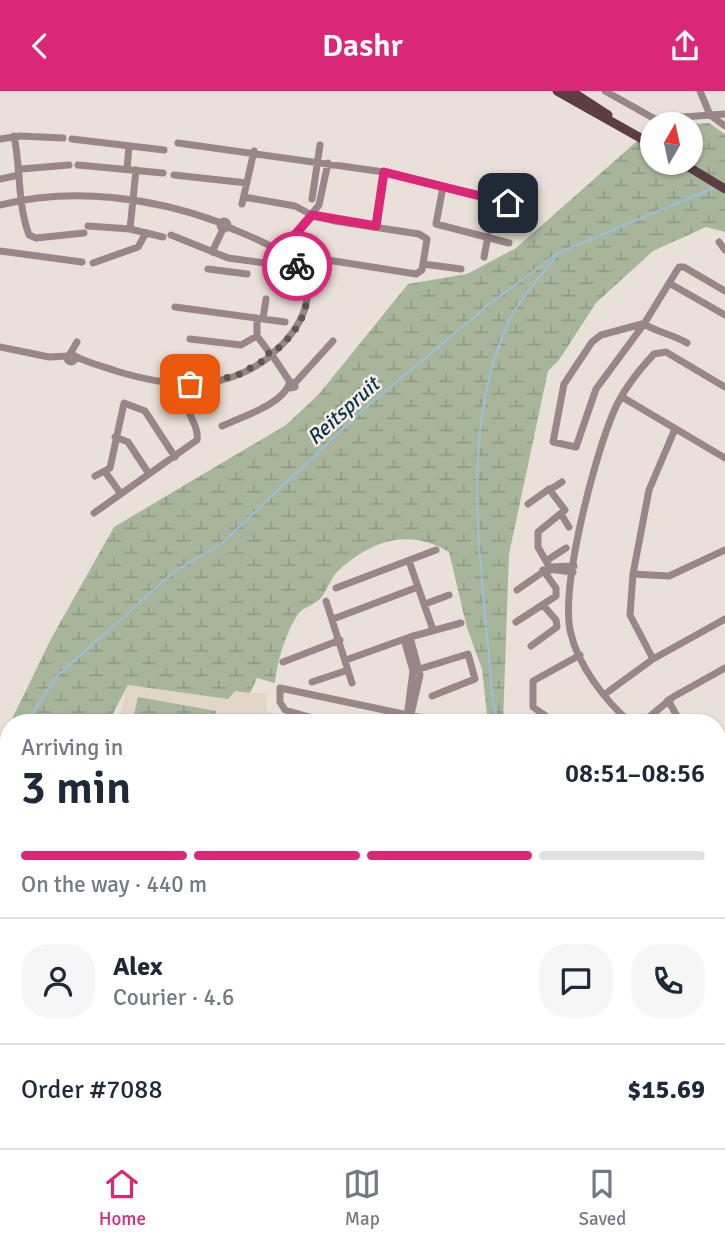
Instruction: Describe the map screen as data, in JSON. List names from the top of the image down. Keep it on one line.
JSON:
{"water":["Reitspruit"],"north":"top","page":{"header":"Dashr","heading":["3 min","Arriving in","08:51–08:56"],"panel":["Alex","Courier · 4.6","Order #7088","$15.69"],"bar":"On the way · 440 m","tabs":["Home","Map","Saved"]}}
